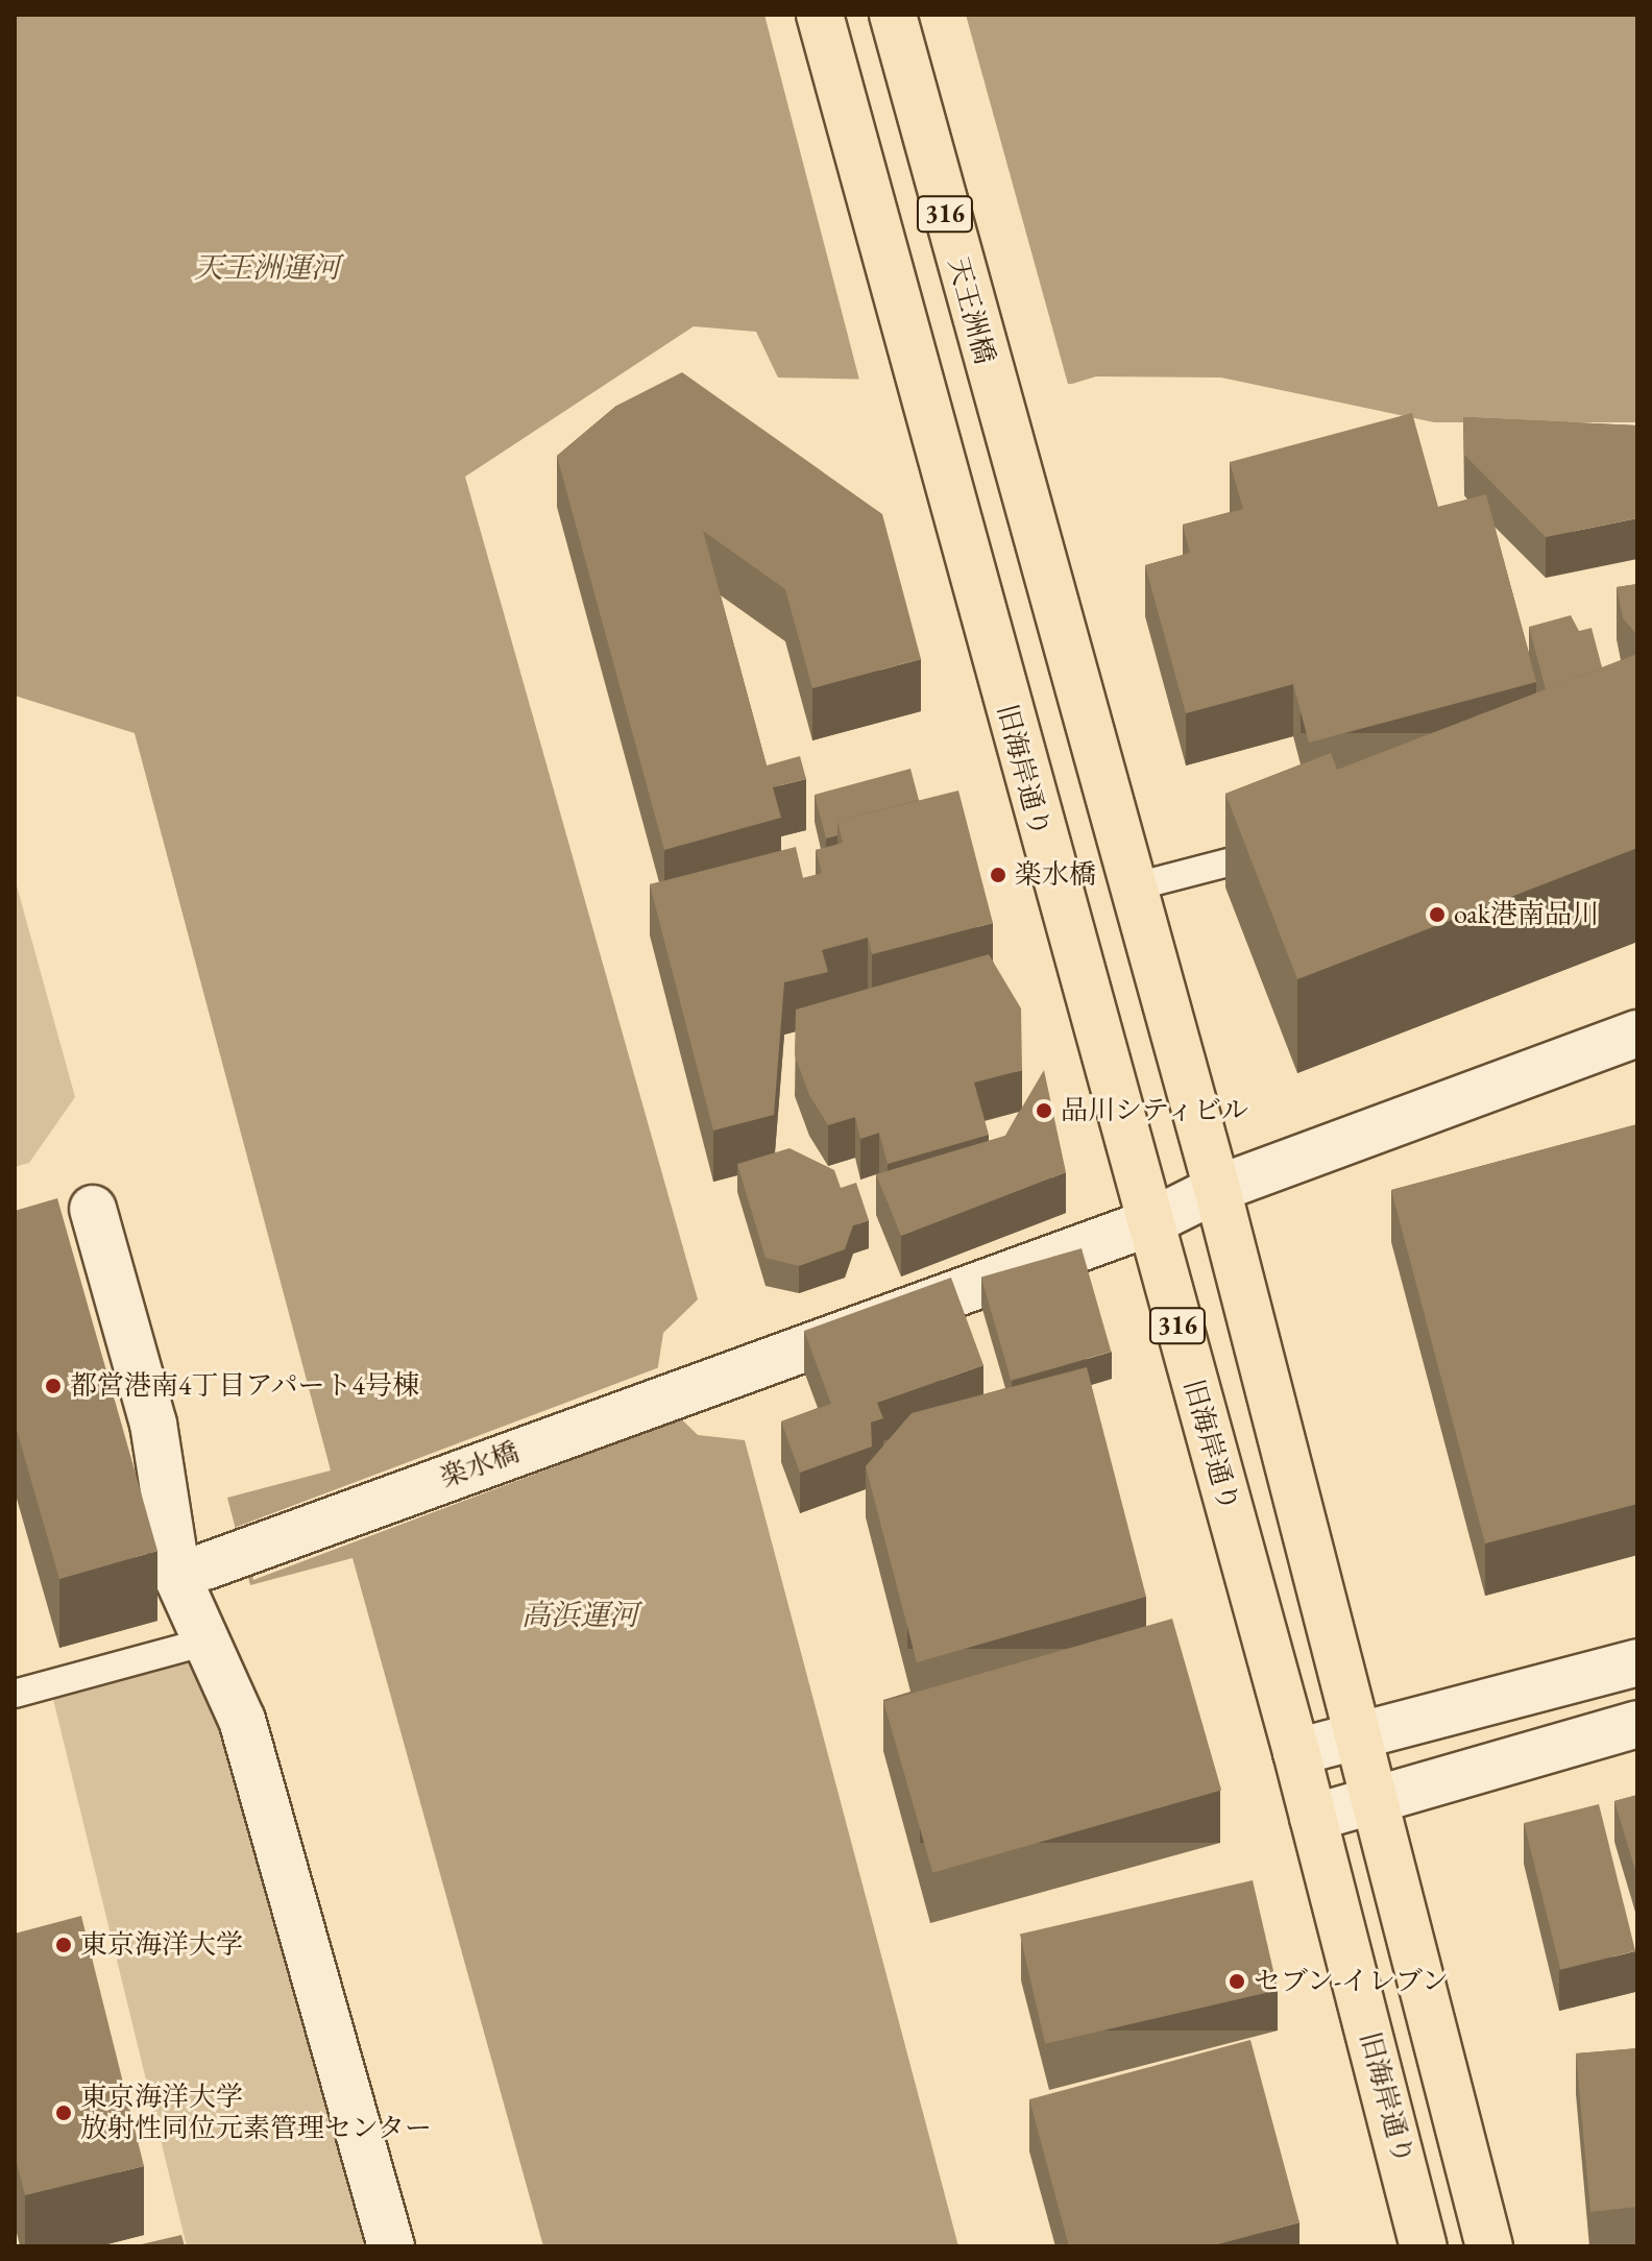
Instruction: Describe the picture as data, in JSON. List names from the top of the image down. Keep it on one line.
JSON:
{"streets":{"main road":["316","天王洲橋","旧海岸通り"],"street":["楽水橋"]},"crossings":[["316","天王洲橋"],["316","楽水橋"],["旧海岸通り","楽水橋"]],"water":["天王洲運河","高浜運河"],"places":["楽水橋","oak港南品川","品川シティビル","都営港南4丁目アパート4号棟","東京海洋大学","セブン-イレブン","東京海洋大学 放射性同位元素管理センター"]}
